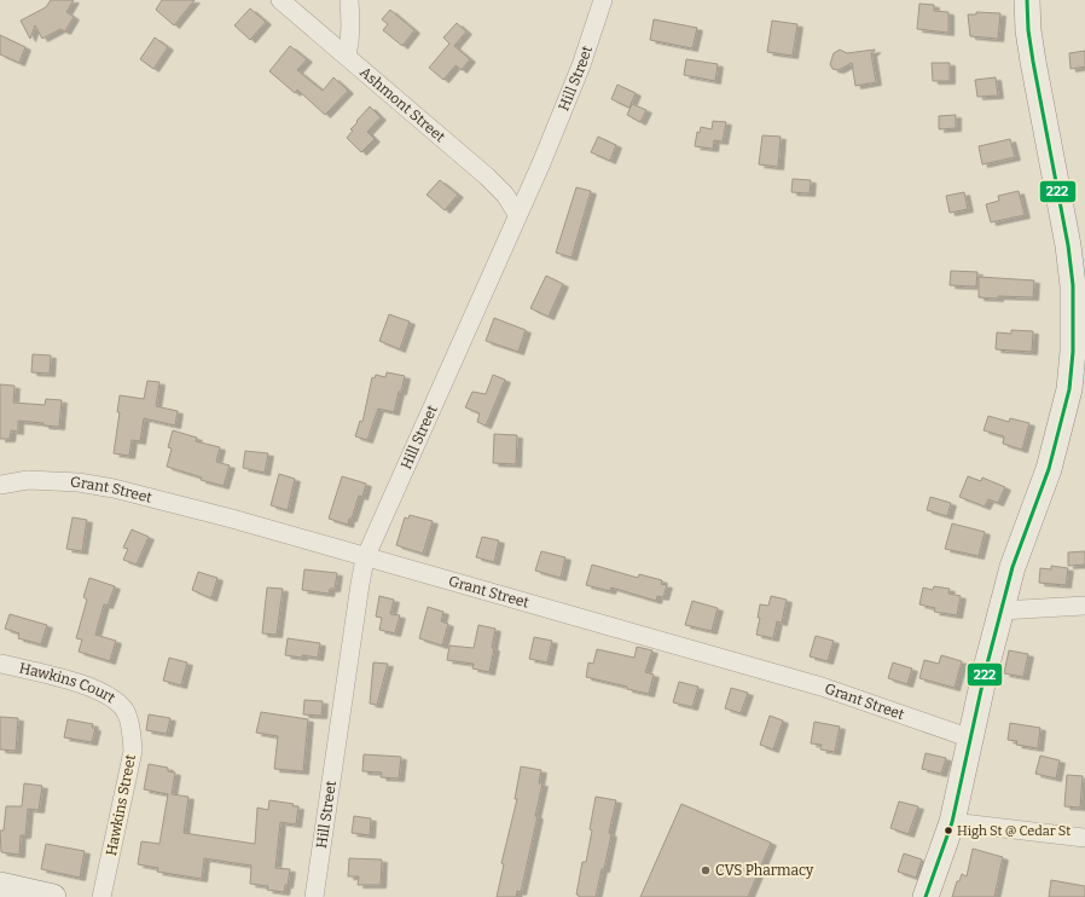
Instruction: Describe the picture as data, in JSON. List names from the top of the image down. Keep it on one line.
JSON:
{"streets":{"street":["Hill Street","Ashmont Street","Grant Street","Hawkins Court","Hawkins Street"]},"crossings":[["Hill Street","Ashmont Street"],["Hill Street","Grant Street"],["Hawkins Court","Hawkins Street"]],"places":["High St @ Cedar St","CVS Pharmacy"],"lines":["transit line 222"]}
